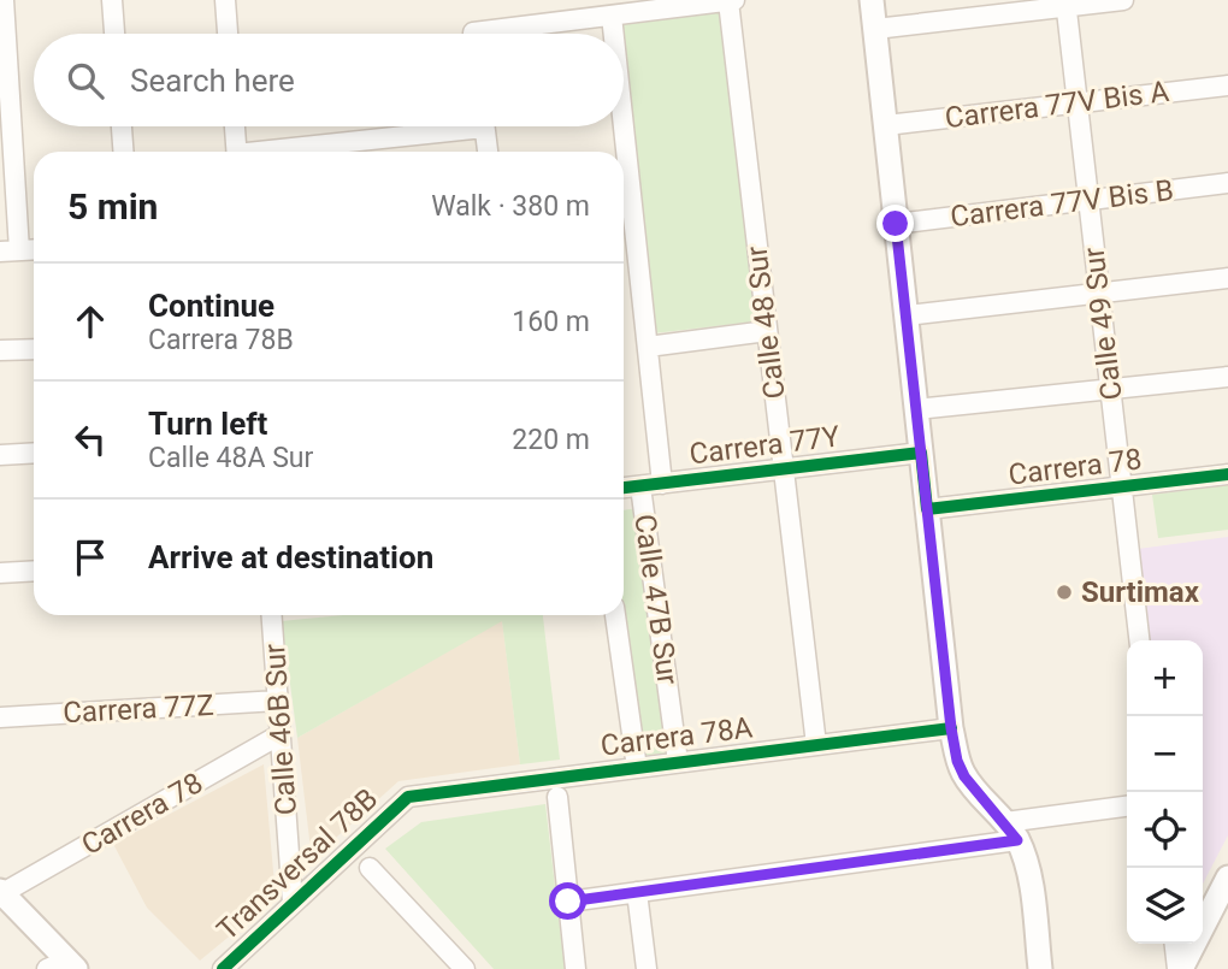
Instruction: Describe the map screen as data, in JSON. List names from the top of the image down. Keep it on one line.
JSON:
{"streets":{"street":["Carrera 77V Bis A","Carrera 77V Bis B","Calle 48 Sur","Calle 49 Sur","Carrera 77Y","Carrera 78","Calle 47B Sur","Carrera 77Z","Calle 46B Sur","Carrera 78A","Transversal 78B"]},"crossings":[["Carrera 77V Bis A","Calle 49 Sur"],["Carrera 77V Bis B","Calle 49 Sur"],["Calle 48 Sur","Carrera 77Y"],["Calle 48 Sur","Carrera 78A"],["Calle 49 Sur","Carrera 78"],["Carrera 77Y","Calle 47B Sur"],["Carrera 78","Calle 46B Sur"],["Calle 47B Sur","Carrera 78A"],["Carrera 77Z","Calle 46B Sur"],["Calle 46B Sur","Transversal 78B"],["Carrera 78A","Transversal 78B"]],"places":["Surtimax"],"page":{"search":"Search here","heading":["5 min","Walk · 380 m"],"list":[["Continue","Carrera 78B","160 m"],["Turn left","Calle 48A Sur","220 m"],"Arrive at destination"],"map_buttons":["+","−"]}}
